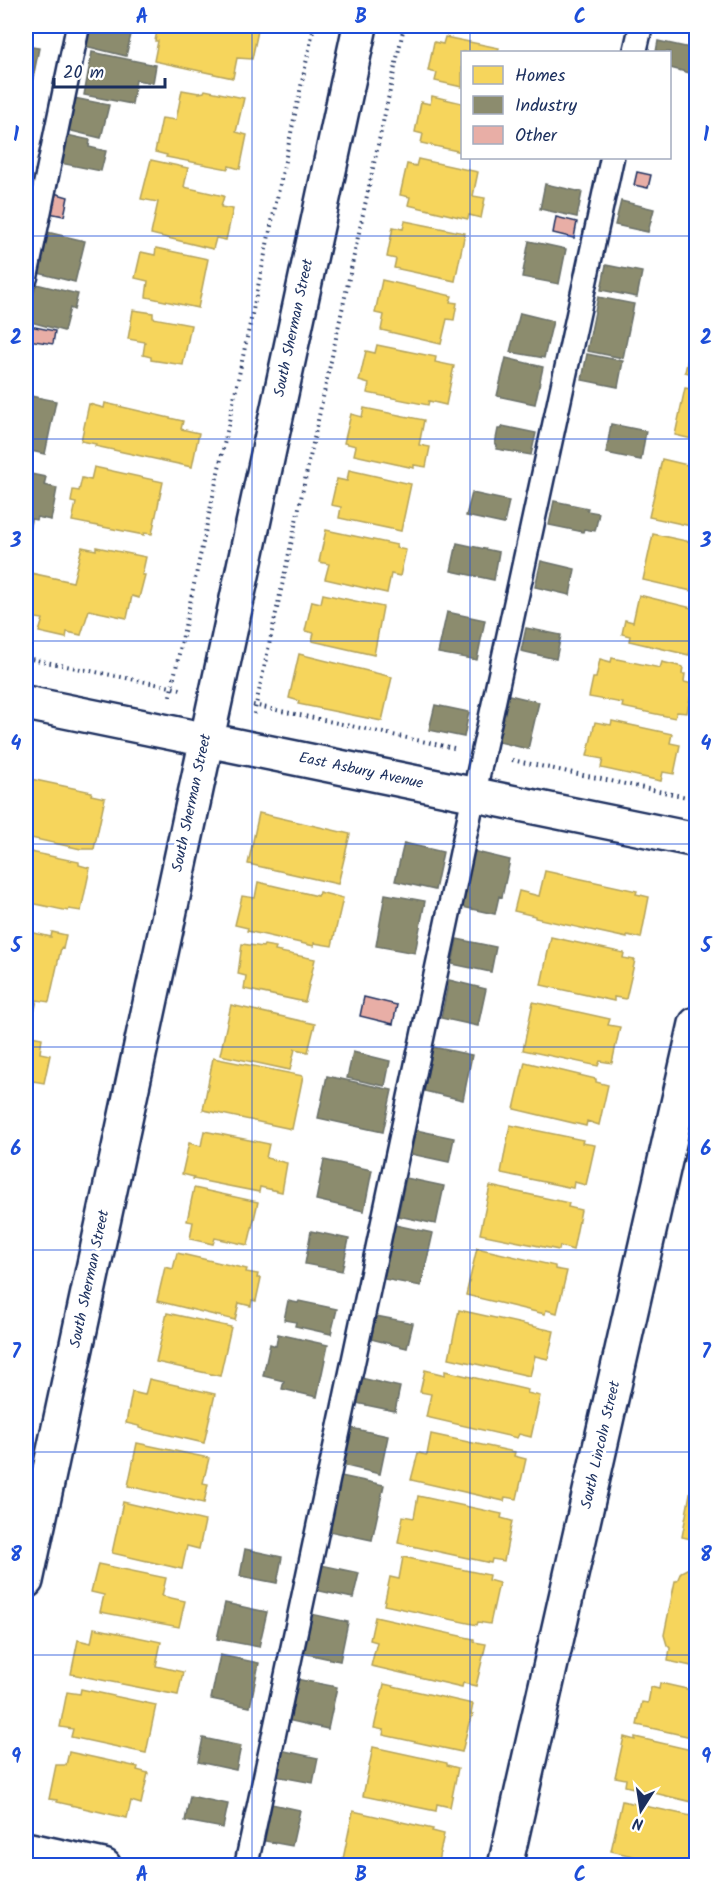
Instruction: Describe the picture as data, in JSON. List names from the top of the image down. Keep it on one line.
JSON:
{"streets":{"street":["South Sherman Street","East Asbury Avenue","South Lincoln Street"]},"crossings":[["South Sherman Street","East Asbury Avenue"]],"legend":["Homes","Industry","Other"],"scale_bar":"20 m","north":"bottom","grid":{"columns":["A","B","C"],"rows":["1","2","3","4","5","6","7","8","9"]}}
